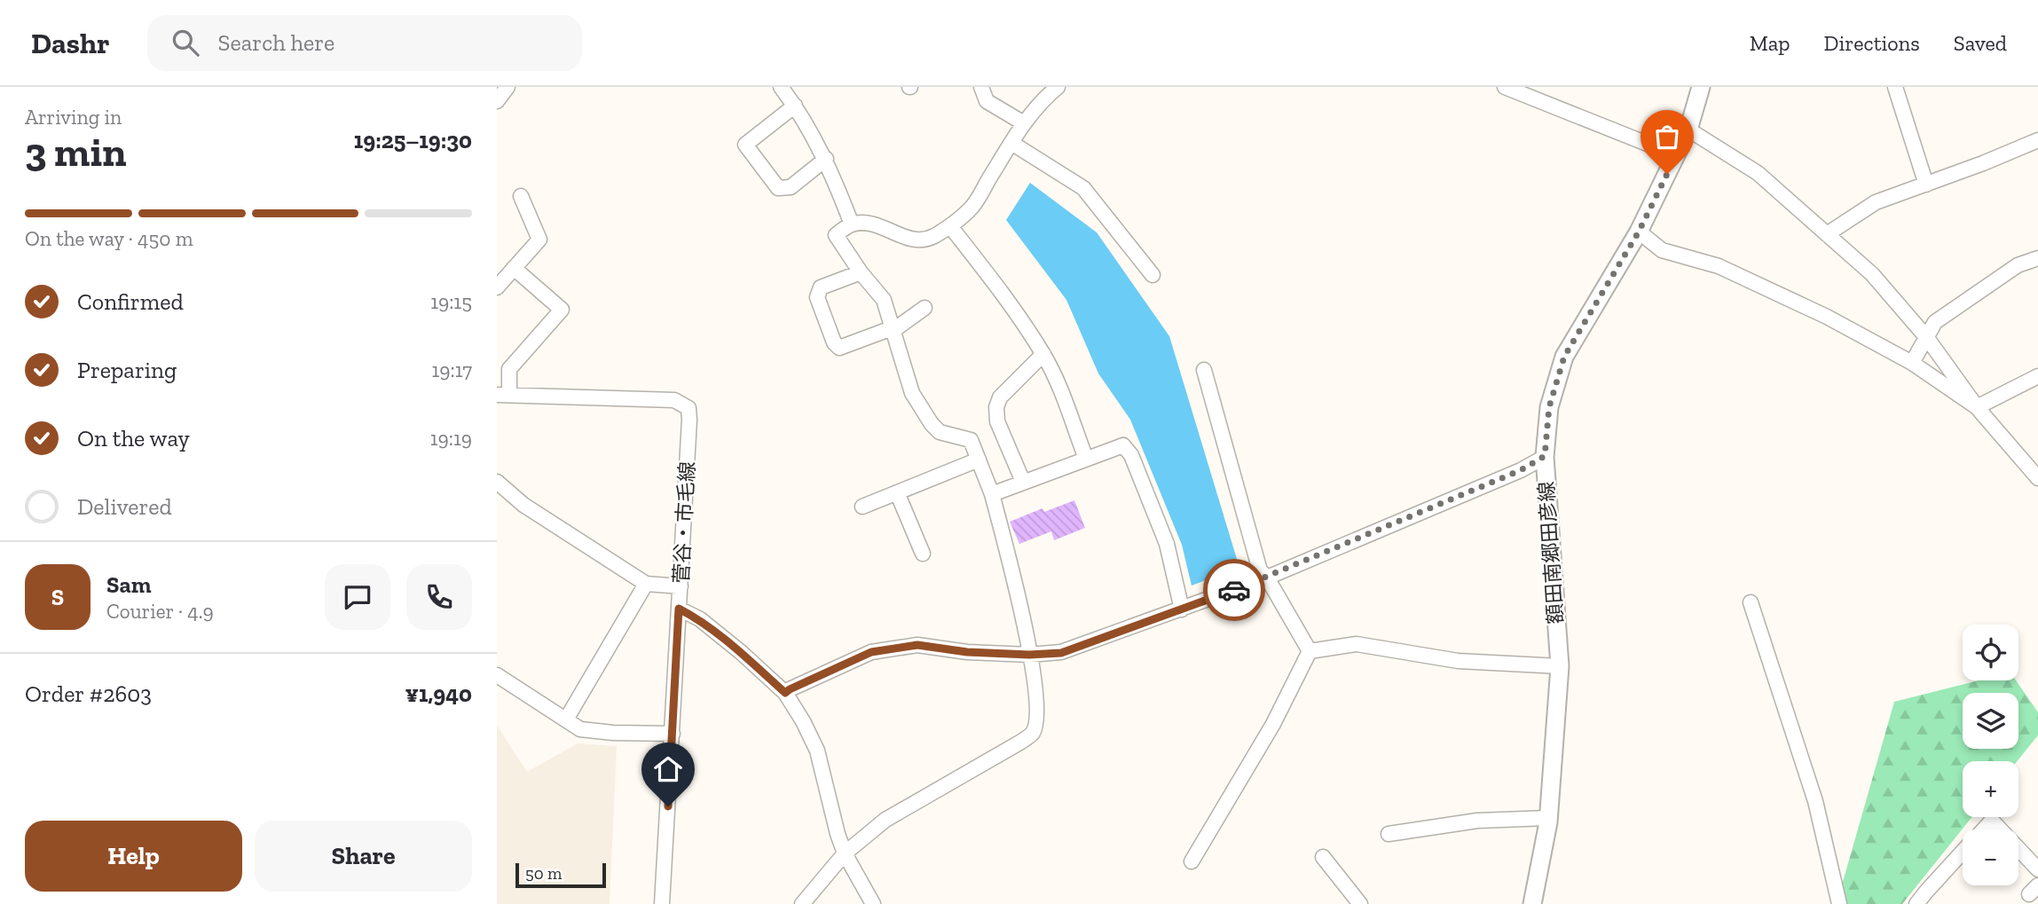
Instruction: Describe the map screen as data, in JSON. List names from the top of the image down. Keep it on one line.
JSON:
{"streets":{"main road":["額田南郷田彦線"],"street":["菅谷・市毛線"]},"scale_bar":"50 m","page":{"header":"Dashr","search":"Search here","nav":["Map","Directions","Saved"],"heading":["3 min","Arriving in","19:25–19:30"],"panel":["Sam","Courier · 4.9","Order #2603","¥1,940"],"bar":"On the way · 450 m","list":[["Confirmed","19:15"],["Preparing","19:17"],["On the way","19:19"],"Delivered"],"round":"S","map_buttons":["+","−"],"buttons":["Help","Share"],"scale":"50 m"}}
